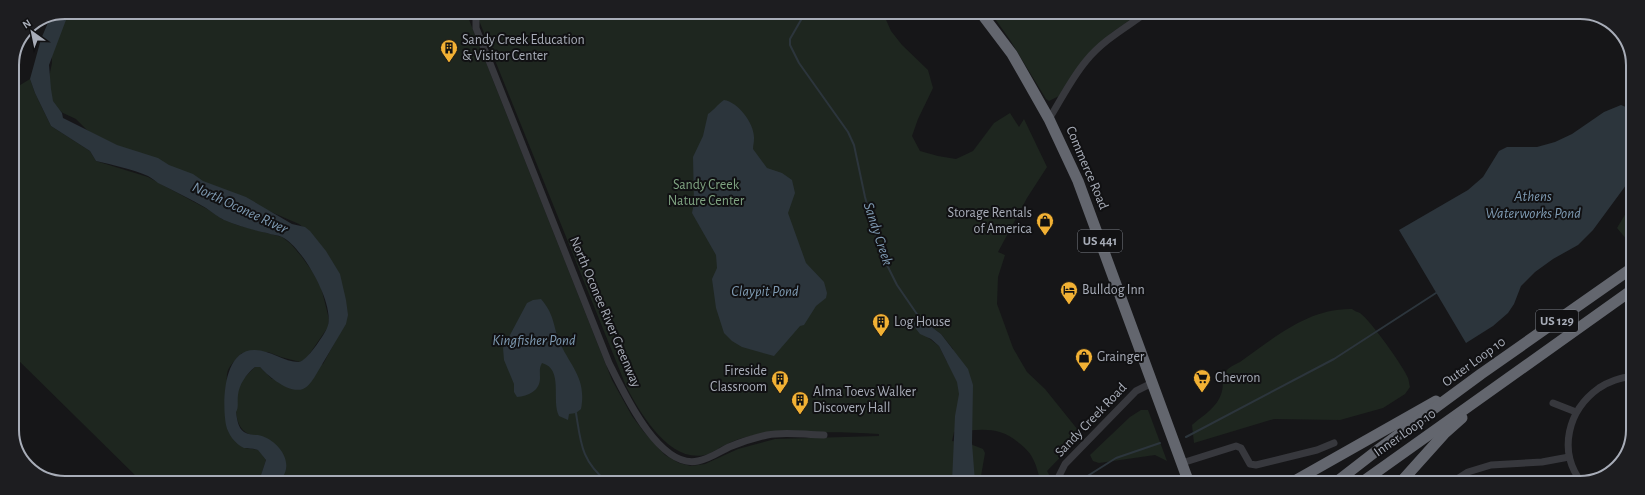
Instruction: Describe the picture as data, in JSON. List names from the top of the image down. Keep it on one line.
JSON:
{"streets":{"highway":["Commerce Road","US 441","US 129","Outer Loop 10","Inner Loop 10"],"street":["North Oconee River Greenway","Sandy Creek Road"]},"crossings":[["Commerce Road","Sandy Creek Road"],["US 129","Inner Loop 10"]],"water":["Athens Waterworks Pond","North Oconee River","Sandy Creek","Claypit Pond","Kingfisher Pond"],"parks":["Sandy Creek Nature Center"],"places":{"building":["Sandy Creek Education & Visitor Center","Log House","Fireside Classroom","Alma Toevs Walker Discovery Hall"],"shop":["Storage Rentals of America","Grainger"],"hotel":["Bulldog Inn"],"supermarket":["Chevron"]},"north":"top left"}
